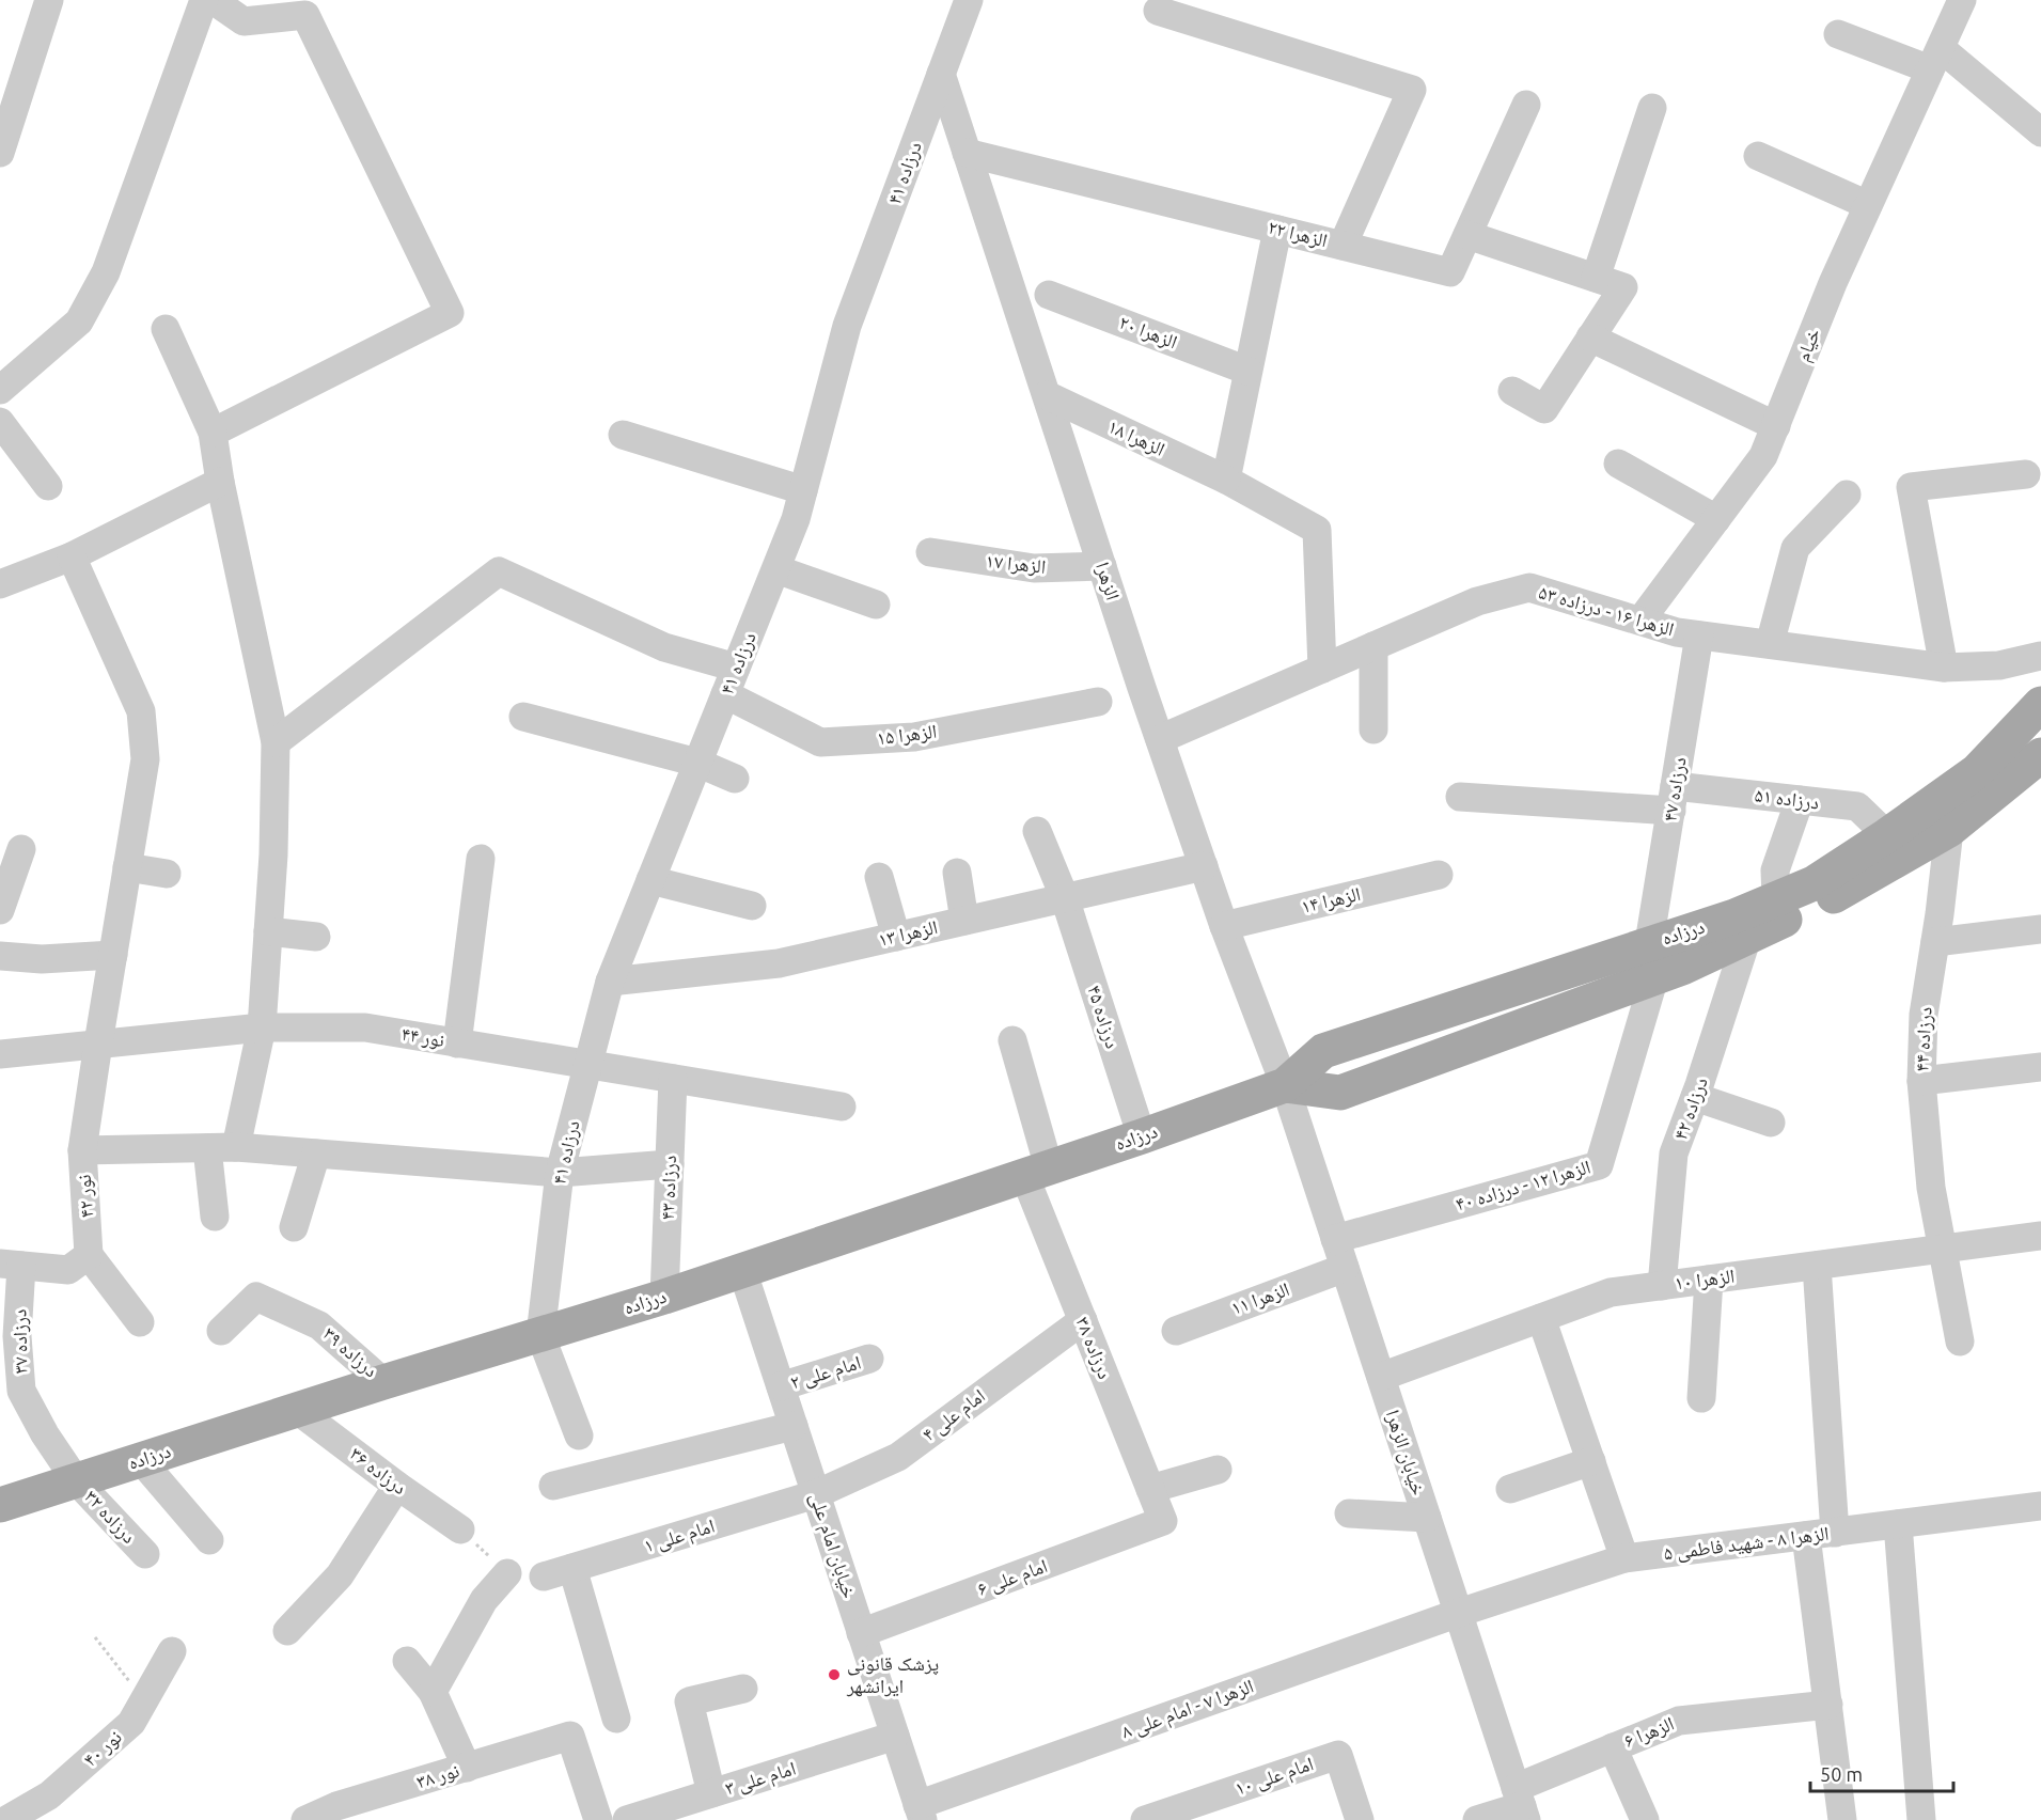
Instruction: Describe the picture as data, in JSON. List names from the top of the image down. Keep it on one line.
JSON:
{"streets":{"main road":["درزاده"],"street":["درزاده ۴۱","الزهرا ۲۲","الزهرا ۲۰","خیام","الزهرا ۱۸","الزهرا ۱۷","الزهرا","الزهرا ۱۶ - درزاده ۵۳","الزهرا ۱۵","درزاده ۴۷","درزاده ۵۱","الزهرا ۱۴","الزهرا ۱۳","درزاده ۴۵","نور ۴۴","درزاده ۴۴","درزاده ۴۲","الزهرا ۱۲ - درزاده ۴۰","درزاده ۴۳","نور ۴۲","الزهرا ۱۰","الزهرا ۱۱","درزاده ۳۷","درزاده ۳۸","درزاده ۳۹","امام علی ۲","امام علی ۴","خیابان الزهرا","درزاده ۳۶","درزاده ۳۲","امام علی ۱","الزهرا ۸ - شهید فاطمی ۵","خیابان امام علی","امام علی ۶","الزهرا ۷ - امام علی ۸","الزهرا ۶","نور ۴۰","نور ۳۸","امام علی ۱۰","امام علی ۳"]},"crossings":[["درزاده ۴۱","الزهرا"],["درزاده ۴۱","الزهرا ۱۵"],["درزاده ۴۱","درزاده"],["درزاده ۴۱","الزهرا ۱۳"],["درزاده ۴۱","نور ۴۴"],["الزهرا ۲۲","الزهرا"],["خیام","الزهرا ۱۶ - درزاده ۵۳"],["الزهرا ۱۸","الزهرا"],["الزهرا ۱۸","الزهرا ۱۶ - درزاده ۵۳"],["الزهرا ۱۷","الزهرا"],["الزهرا","الزهرا ۱۶ - درزاده ۵۳"],["الزهرا","الزهرا ۱۴"],["الزهرا","درزاده"],["الزهرا","الزهرا ۱۳"],["الزهرا","خیابان الزهرا"],["الزهرا ۱۶ - درزاده ۵۳","درزاده ۴۷"],["درزاده ۴۷","درزاده ۵۱"],["درزاده ۴۷","درزاده"],["درزاده ۴۷","الزهرا ۱۲ - درزاده ۴۰"],["درزاده ۵۱","درزاده"],["درزاده","درزاده ۴۵"],["درزاده","درزاده ۴۴"],["درزاده","درزاده ۴۲"],["درزاده","الزهرا ۱۲ - درزاده ۴۰"],["درزاده","درزاده ۴۳"],["درزاده","درزاده ۳۷"],["درزاده","درزاده ۳۸"],["درزاده","درزاده ۳۹"],["درزاده","خیابان الزهرا"],["درزاده","درزاده ۳۶"],["درزاده","درزاده ۳۲"],["درزاده","خیابان امام علی"],["الزهرا ۱۳","درزاده ۴۵"],["نور ۴۴","درزاده ۴۳"],["نور ۴۴","نور ۴۲"],["درزاده ۴۴","الزهرا ۱۰"],["درزاده ۴۲","الزهرا ۱۰"],["الزهرا ۱۲ - درزاده ۴۰","خیابان الزهرا"],["الزهرا ۱۰","خیابان الزهرا"],["الزهرا ۱۱","خیابان الزهرا"],["درزاده ۳۷","درزاده ۳۲"],["درزاده ۳۸","امام علی ۴"],["درزاده ۳۸","امام علی ۶"],["امام علی ۲","خیابان امام علی"],["امام علی ۴","امام علی ۱"],["امام علی ۴","خیابان امام علی"],["خیابان الزهرا","الزهرا ۸ - شهید فاطمی ۵"],["خیابان الزهرا","الزهرا ۷ - امام علی ۸"],["خیابان الزهرا","الزهرا ۶"],["امام علی ۱","خیابان امام علی"],["الزهرا ۸ - شهید فاطمی ۵","الزهرا ۷ - امام علی ۸"],["خیابان امام علی","امام علی ۶"],["خیابان امام علی","الزهرا ۷ - امام علی ۸"],["خیابان امام علی","امام علی ۳"]],"places":["پزشک قانونی ایرانشهر"],"scale_bar":"50 m"}
